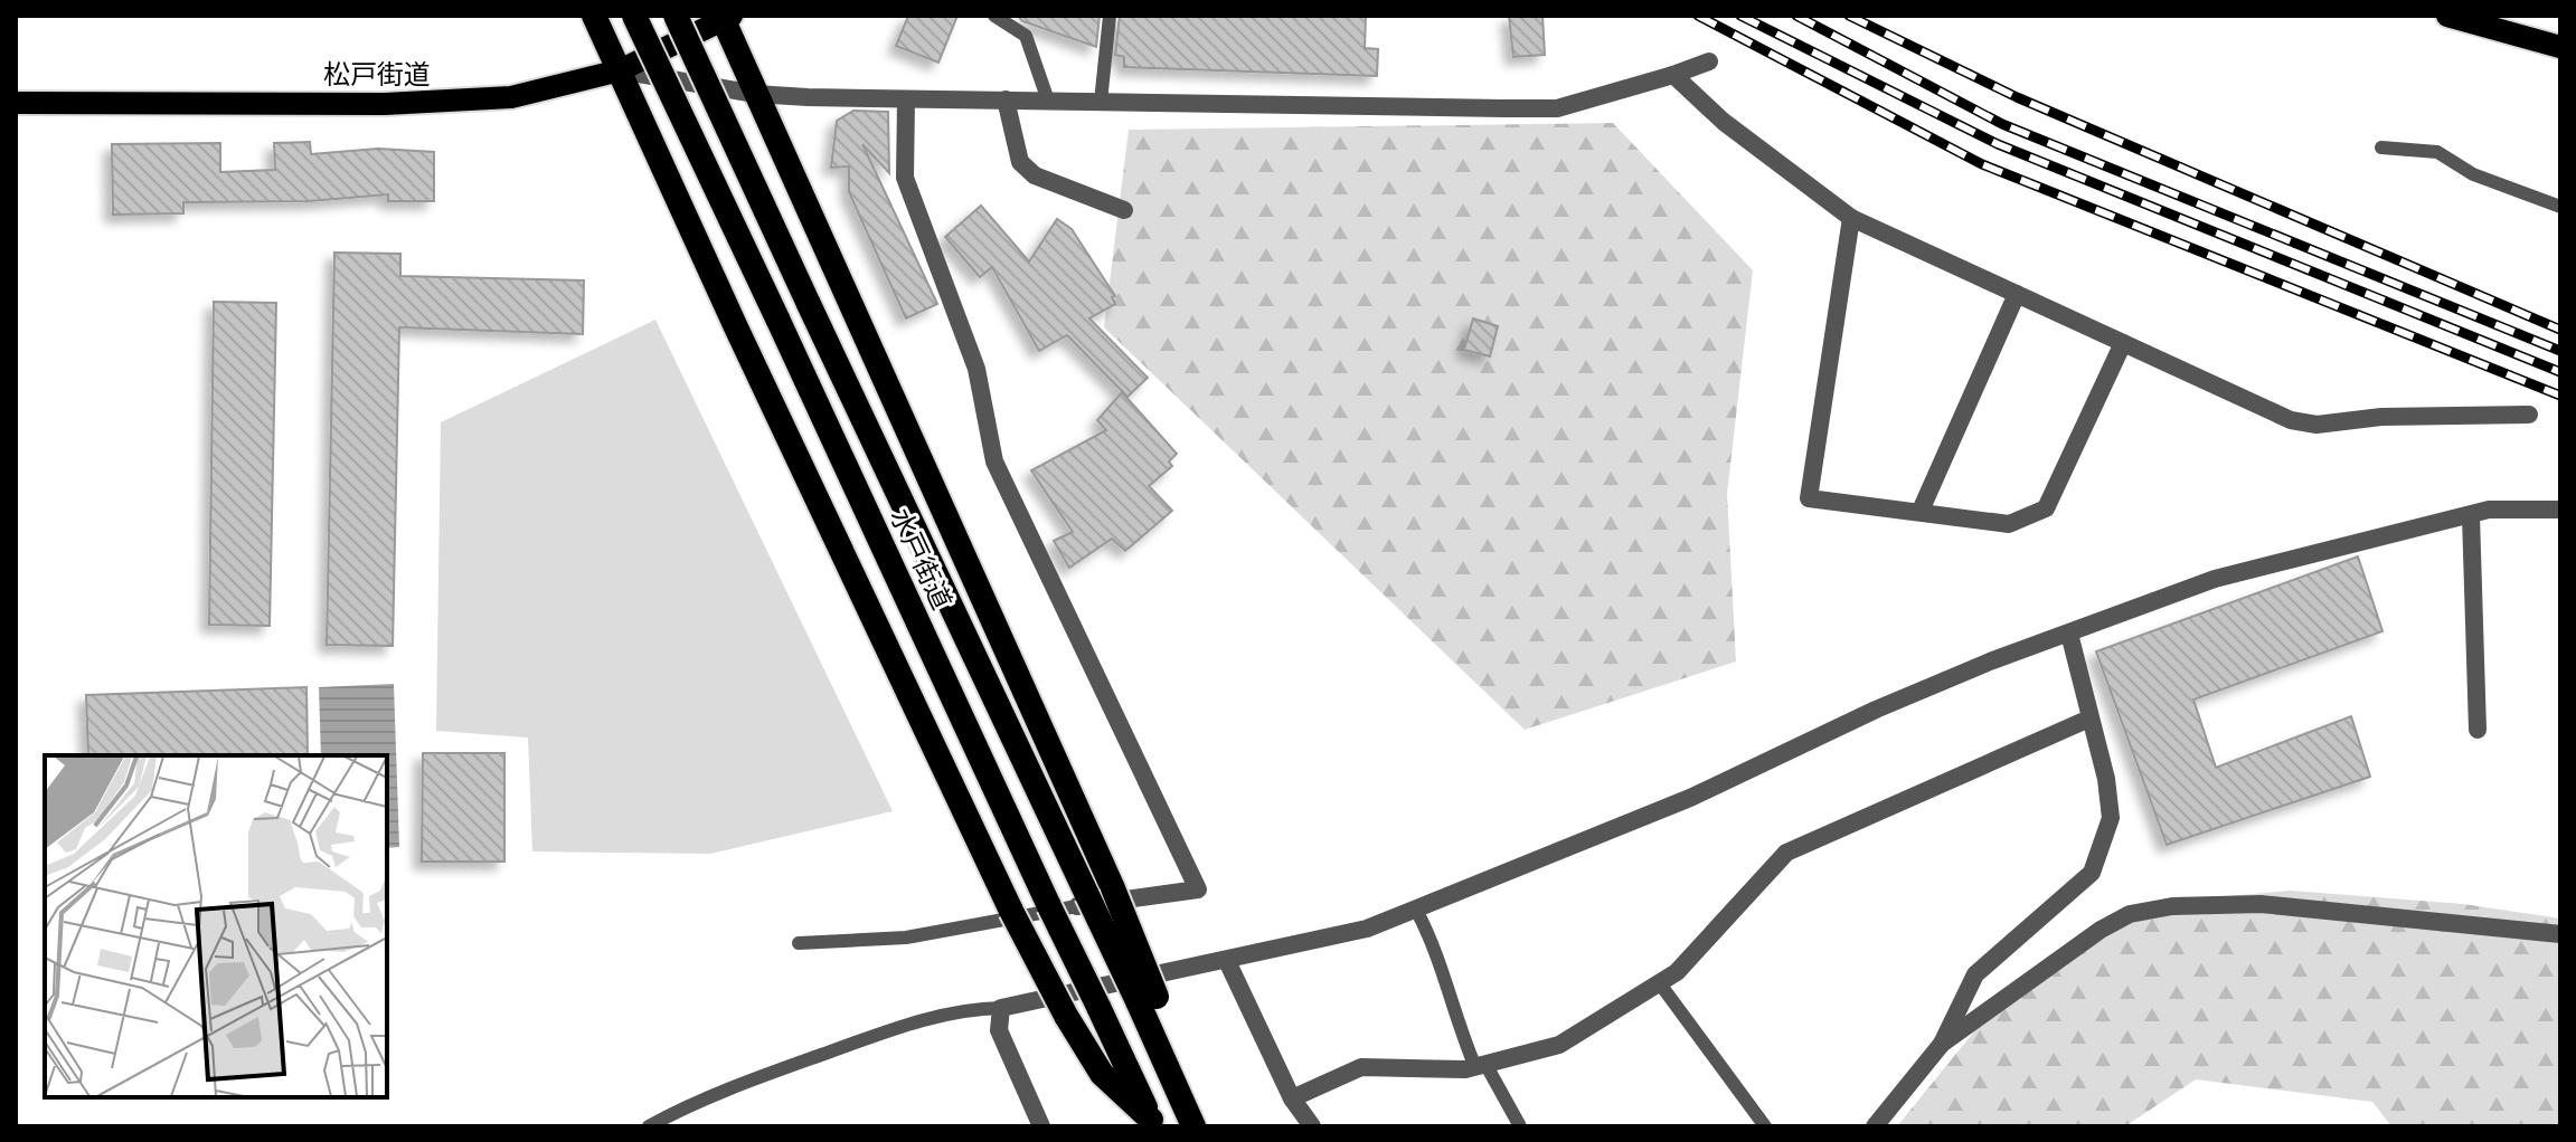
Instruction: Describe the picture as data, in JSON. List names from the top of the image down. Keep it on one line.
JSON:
{"streets":{"highway":["水戸街道"],"main road":["松戸街道"]}}
